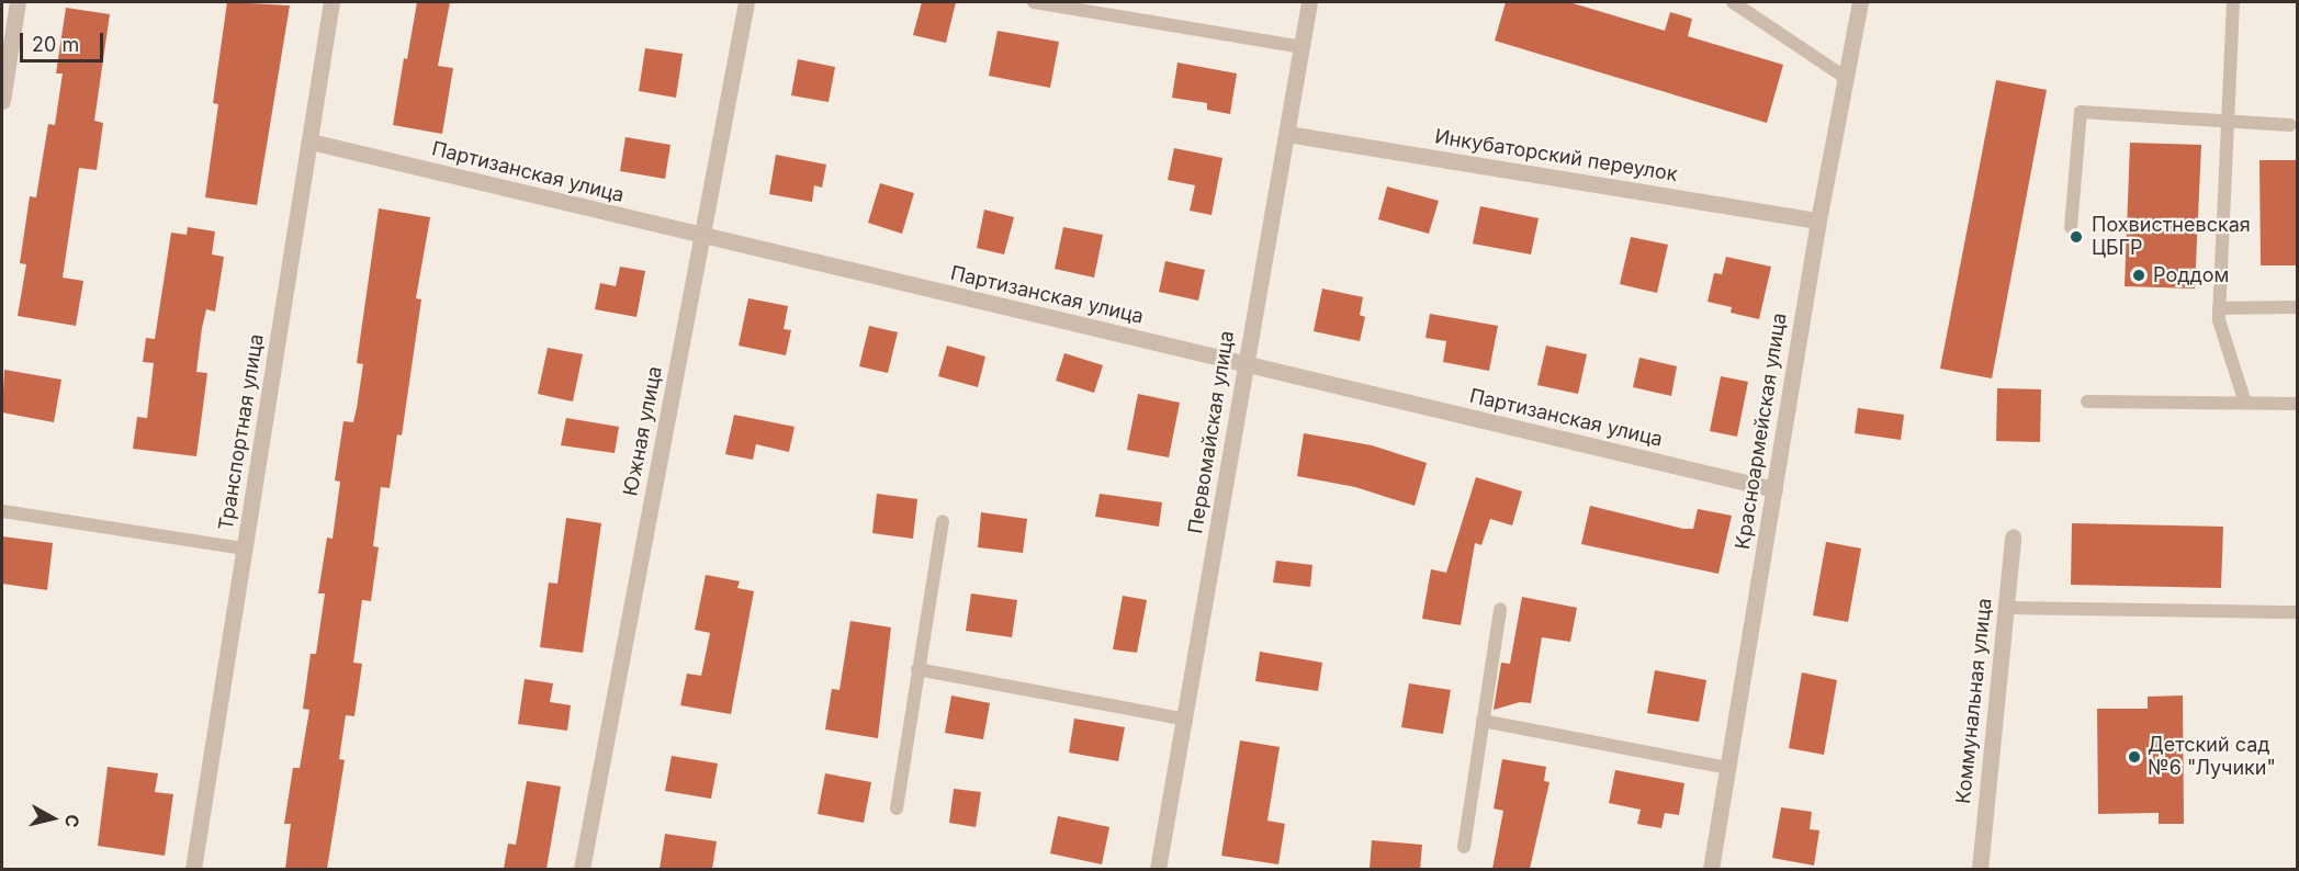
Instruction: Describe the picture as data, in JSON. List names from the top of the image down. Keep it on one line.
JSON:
{"streets":{"street":["Инкубаторский переулок","Партизанская улица","Южная улица","Красноармейская улица","Транспортная улица","Первомайская улица","Коммунальная улица"]},"crossings":[["Инкубаторский переулок","Красноармейская улица"],["Инкубаторский переулок","Первомайская улица"],["Партизанская улица","Южная улица"],["Партизанская улица","Красноармейская улица"],["Партизанская улица","Транспортная улица"],["Партизанская улица","Первомайская улица"]],"places":["Похвистневская ЦБГР","Роддом","Детский сад №6 \"Лучики\""],"scale_bar":"20 m","north":"right"}
